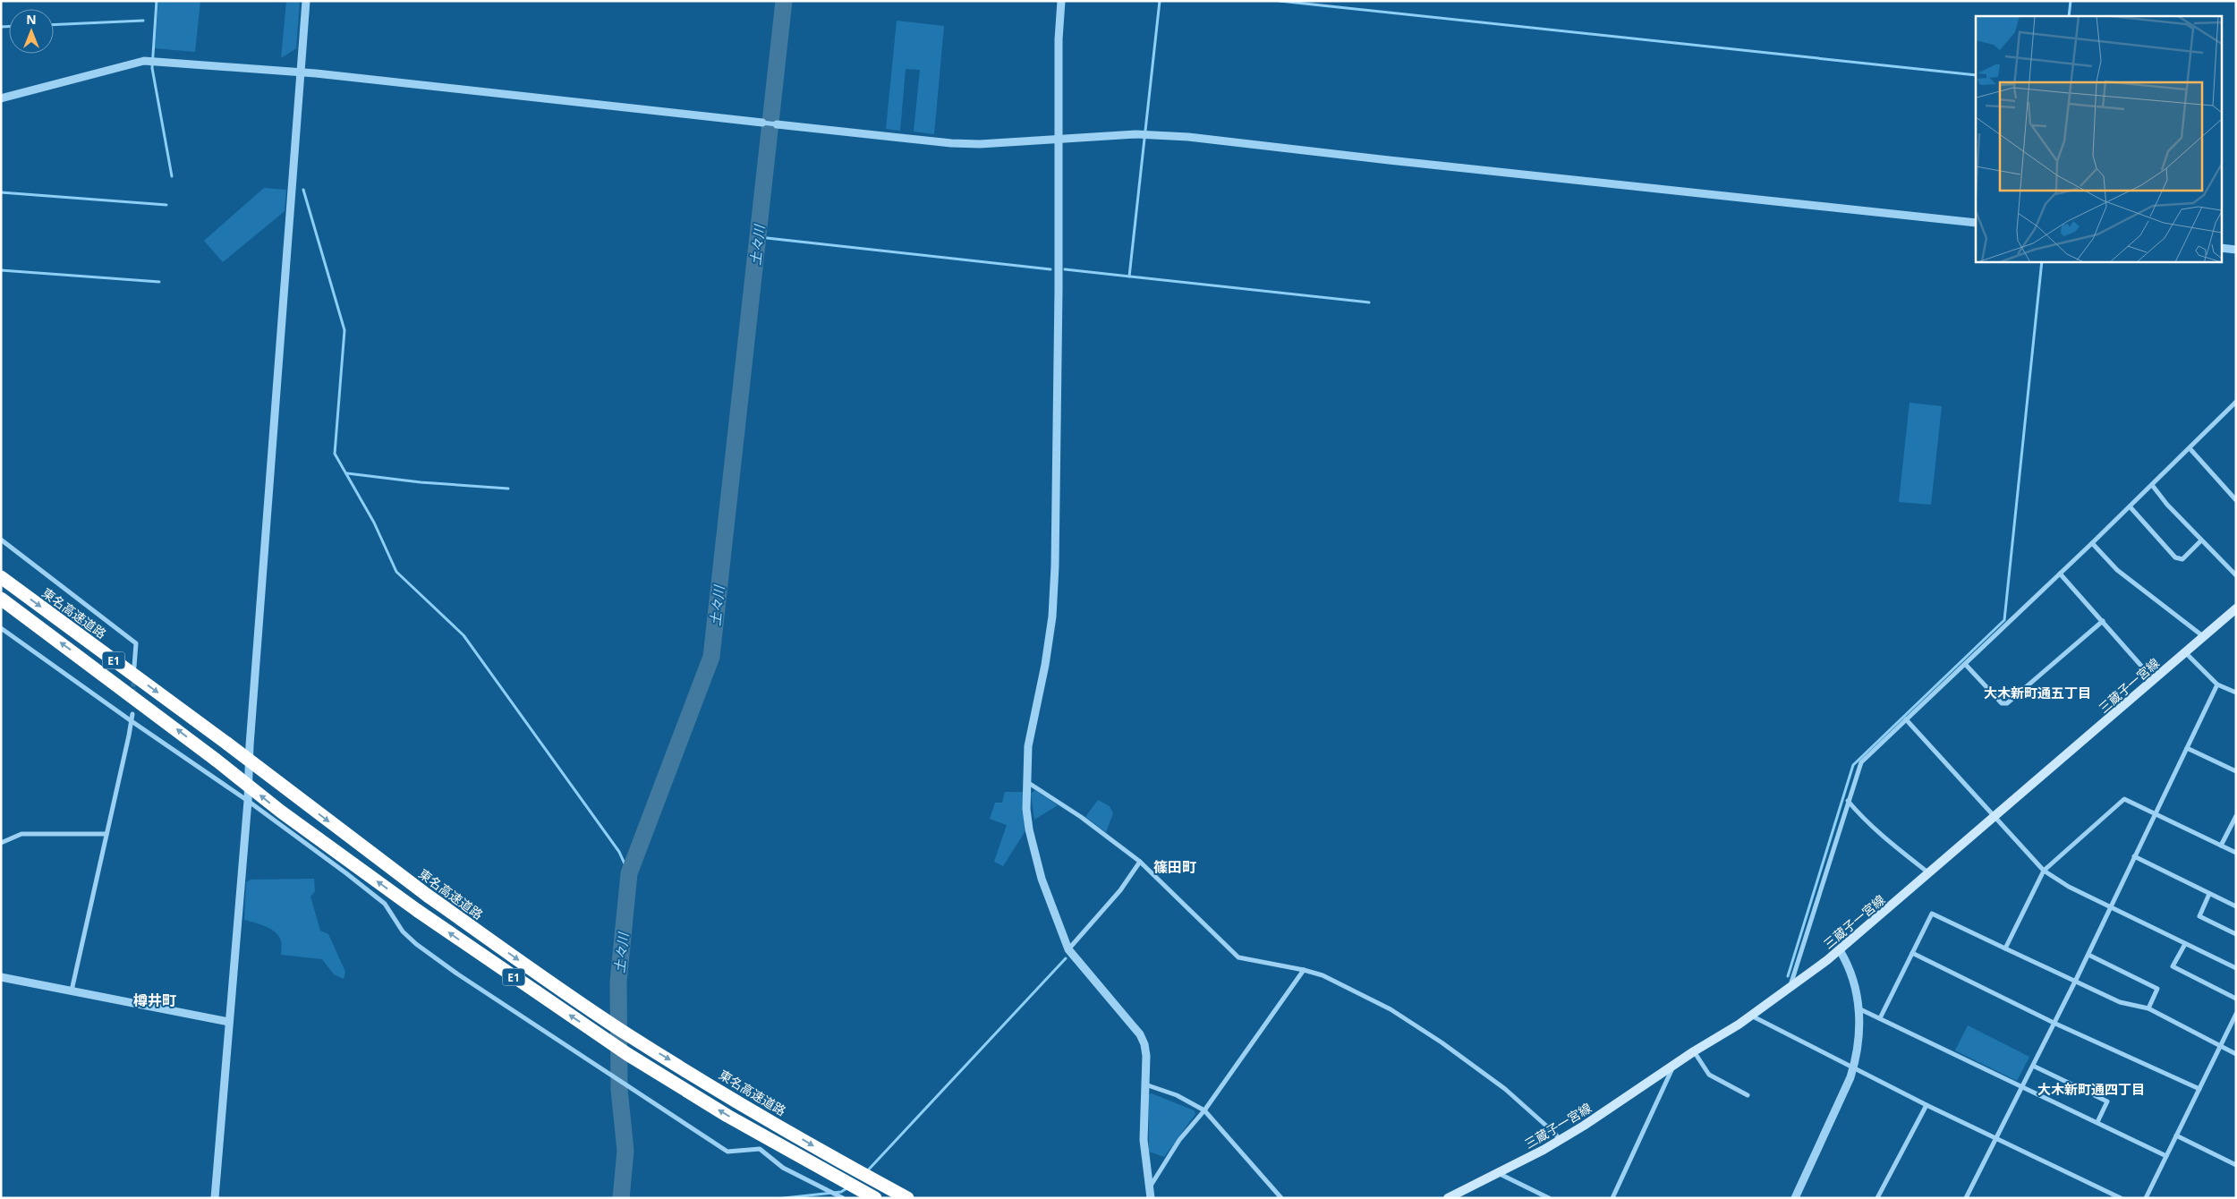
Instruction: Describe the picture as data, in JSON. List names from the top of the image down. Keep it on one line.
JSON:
{"streets":{"highway":["東名高速道路","E1"],"main road":["三蔵子一宮線"]},"districts":["大木新町通五丁目","篠田町","樽井町","大木新町通四丁目"],"water":["土々川"],"north":"top"}
